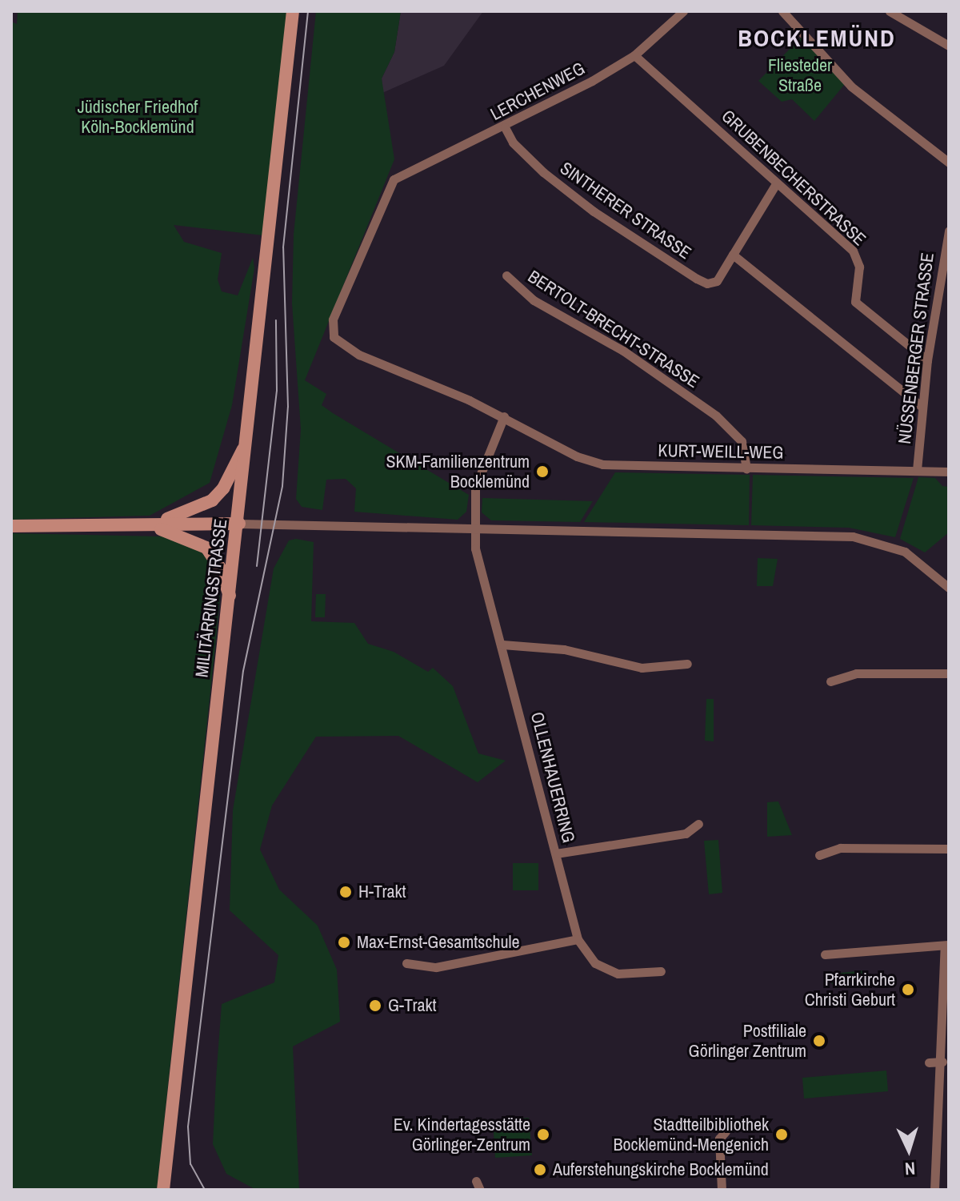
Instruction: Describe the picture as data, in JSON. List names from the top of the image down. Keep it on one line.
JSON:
{"streets":{"main road":["MILITÄRRINGSTRASSE"],"street":["LERCHENWEG","GRUBENBECHERSTRASSE","SINTHERER STRASSE","BERTOLT-BRECHT-STRASSE","NÜSSENBERGER STRASSE","KURT-WEILL-WEG","OLLENHAUERRING"]},"crossings":[["LERCHENWEG","GRUBENBECHERSTRASSE"],["LERCHENWEG","SINTHERER STRASSE"],["LERCHENWEG","KURT-WEILL-WEG"],["GRUBENBECHERSTRASSE","SINTHERER STRASSE"],["GRUBENBECHERSTRASSE","NÜSSENBERGER STRASSE"],["BERTOLT-BRECHT-STRASSE","KURT-WEILL-WEG"],["NÜSSENBERGER STRASSE","KURT-WEILL-WEG"]],"districts":["BOCKLEMÜND"],"parks":["Fliesteder Straße","Jüdischer Friedhof Köln-Bocklemünd"],"places":["SKM-Familienzentrum Bocklemünd","H-Trakt","Max-Ernst-Gesamtschule","Pfarrkirche Christi Geburt","G-Trakt","Postfiliale Görlinger Zentrum","Ev. Kindertagesstätte Görlinger-Zentrum","Stadtteilbibliothek Bocklemünd-Mengenich","Auferstehungskirche Bocklemünd"],"north":"bottom"}
